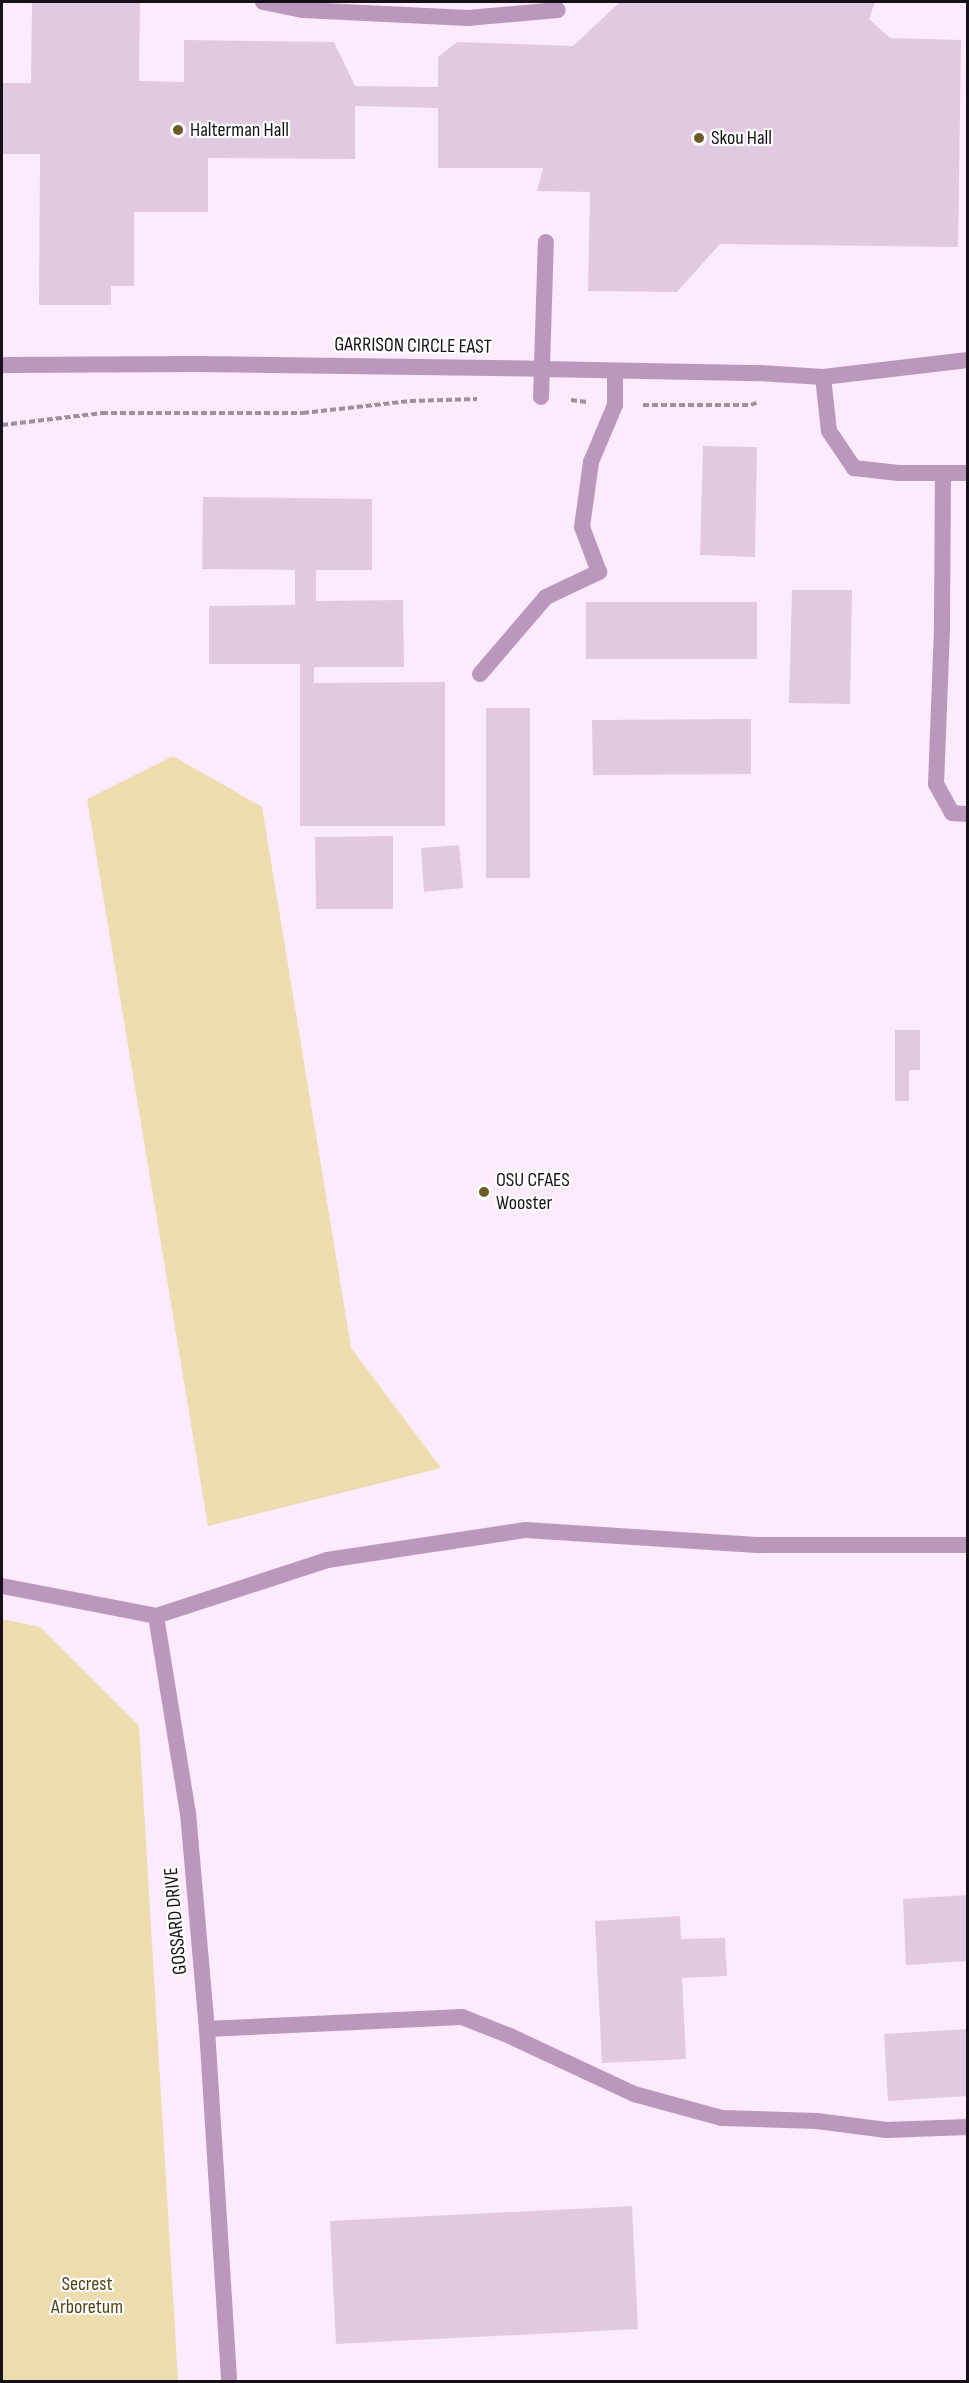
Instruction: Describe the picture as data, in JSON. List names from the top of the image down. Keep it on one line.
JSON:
{"streets":{"lane":["GARRISON CIRCLE EAST","GOSSARD DRIVE"]},"parks":["Secrest Arboretum"],"places":["Halterman Hall","Skou Hall","OSU CFAES Wooster"]}
